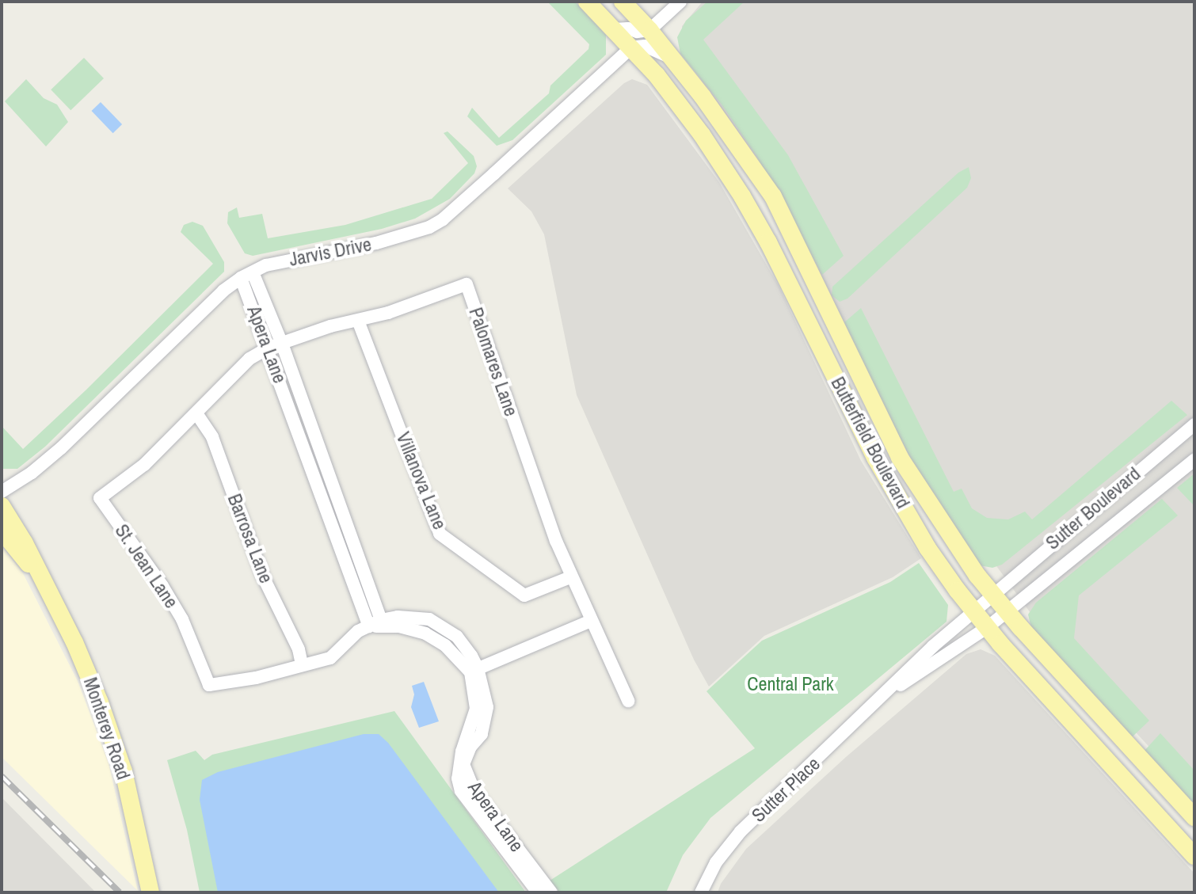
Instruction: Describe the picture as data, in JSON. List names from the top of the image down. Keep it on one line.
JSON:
{"streets":{"main road":["Butterfield Boulevard","Monterey Road"],"street":["Jarvis Drive","Apera Lane","Palomares Lane","Villanova Lane","Sutter Boulevard","Barrosa Lane","St. Jean Lane","Sutter Place"]},"crossings":[["Jarvis Drive","Apera Lane"],["Jarvis Drive","Butterfield Boulevard"],["Apera Lane","Palomares Lane"],["Apera Lane","St. Jean Lane"],["Palomares Lane","Villanova Lane"],["Palomares Lane","St. Jean Lane"],["Butterfield Boulevard","Sutter Boulevard"],["Butterfield Boulevard","Sutter Place"],["Sutter Boulevard","Sutter Place"],["Barrosa Lane","St. Jean Lane"]],"parks":["Central Park"]}
